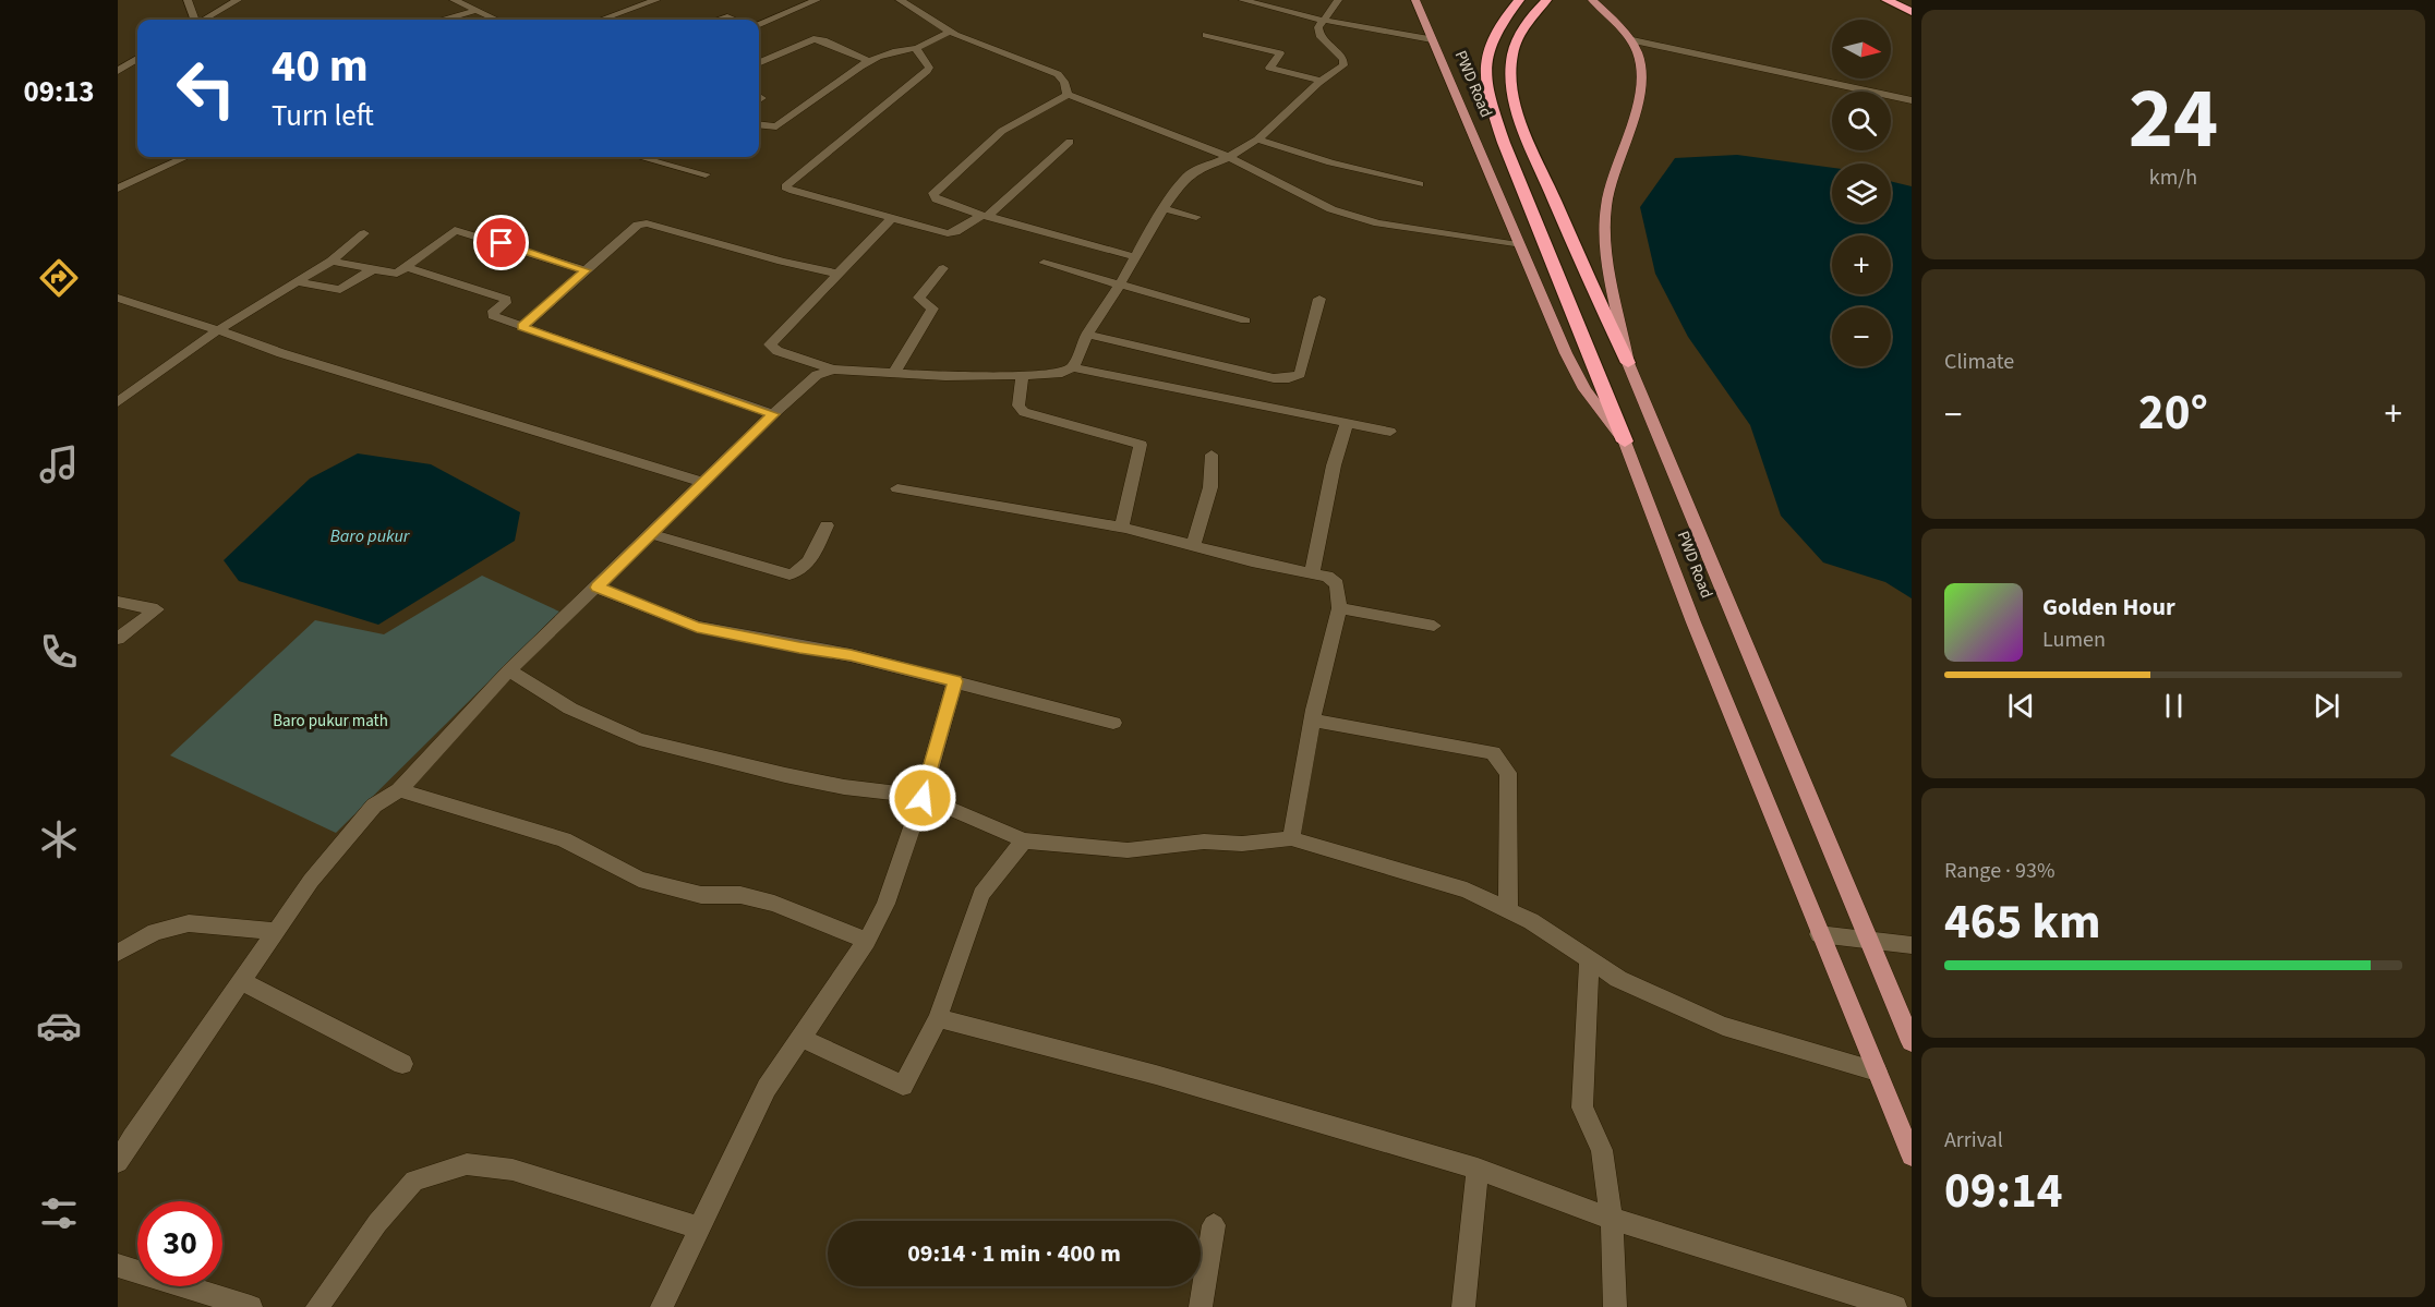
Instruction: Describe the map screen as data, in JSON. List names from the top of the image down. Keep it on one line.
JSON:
{"streets":{"main road":["PWD Road"]},"water":["Baro pukur"],"parks":["Baro pukur math"],"north":"right","page":{"tabs":"09:13","tile":[["24","km/h"],"Climate",["Range · 93%","465 km"],["Arrival","09:14"]],"map_buttons":["+","−"],"turn":["40 m","Turn left"],"heat":["−","20°","+"],"song":["Golden Hour","Lumen"],"limit":"30","trip":"09:14 · 1 min · 400 m"}}
